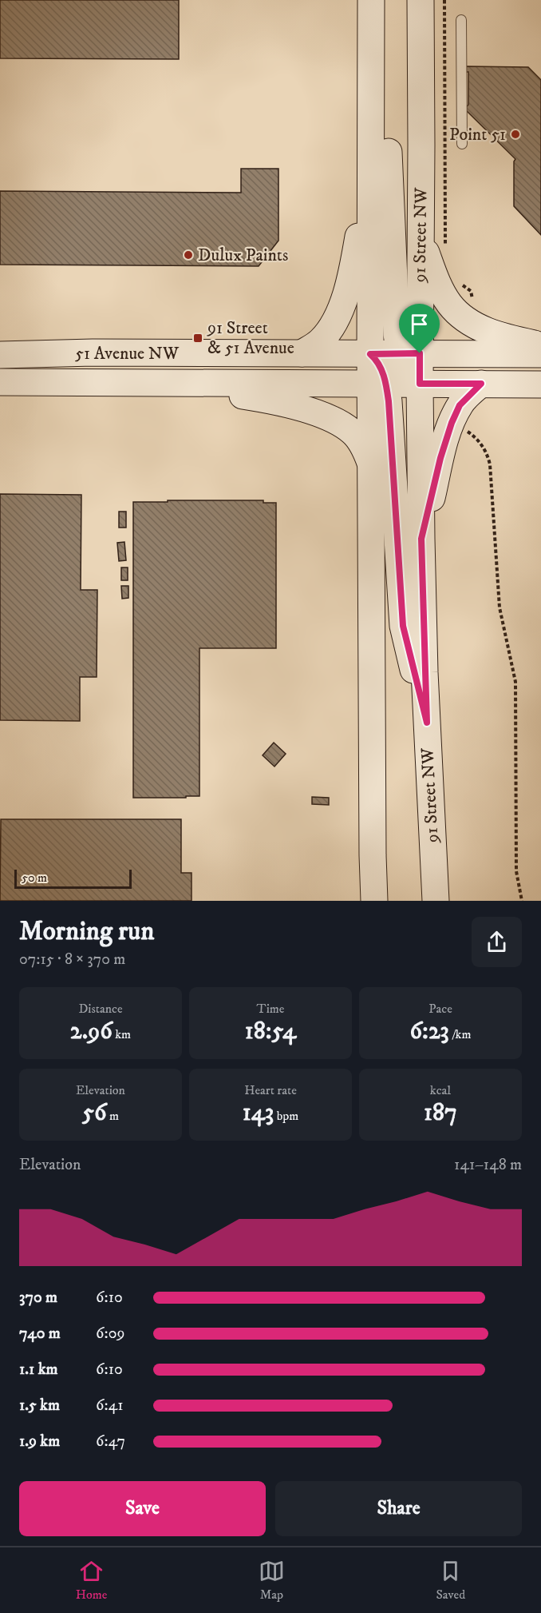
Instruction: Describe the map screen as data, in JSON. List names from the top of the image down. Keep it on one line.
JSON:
{"streets":{"main road":["91 Street NW","51 Avenue NW"]},"crossings":[["91 Street NW","51 Avenue NW"]],"places":{"other":["Point 51","Dulux Paints"],"transit":["91 Street & 51 Avenue"]},"scale_bar":"50 m","page":{"scale":"50 m","heading":["Morning run","07:15 · 8 × 370 m"],"stats":[["Distance","2.96 km"],["Time","18:54"],["Pace","6:23 /km"],["Elevation","56 m"],["Heart rate","143 bpm"],["kcal","187"]],"chart":["Elevation","141–148 m"],"list":[{"name":"370 m","note":"6:10"},{"name":"740 m","note":"6:09"},{"name":"1.1 km","note":"6:10"},{"name":"1.5 km","note":"6:41"},{"name":"1.9 km","note":"6:47"}],"buttons":["Save","Share"],"tabs":["Home","Map","Saved"]}}
